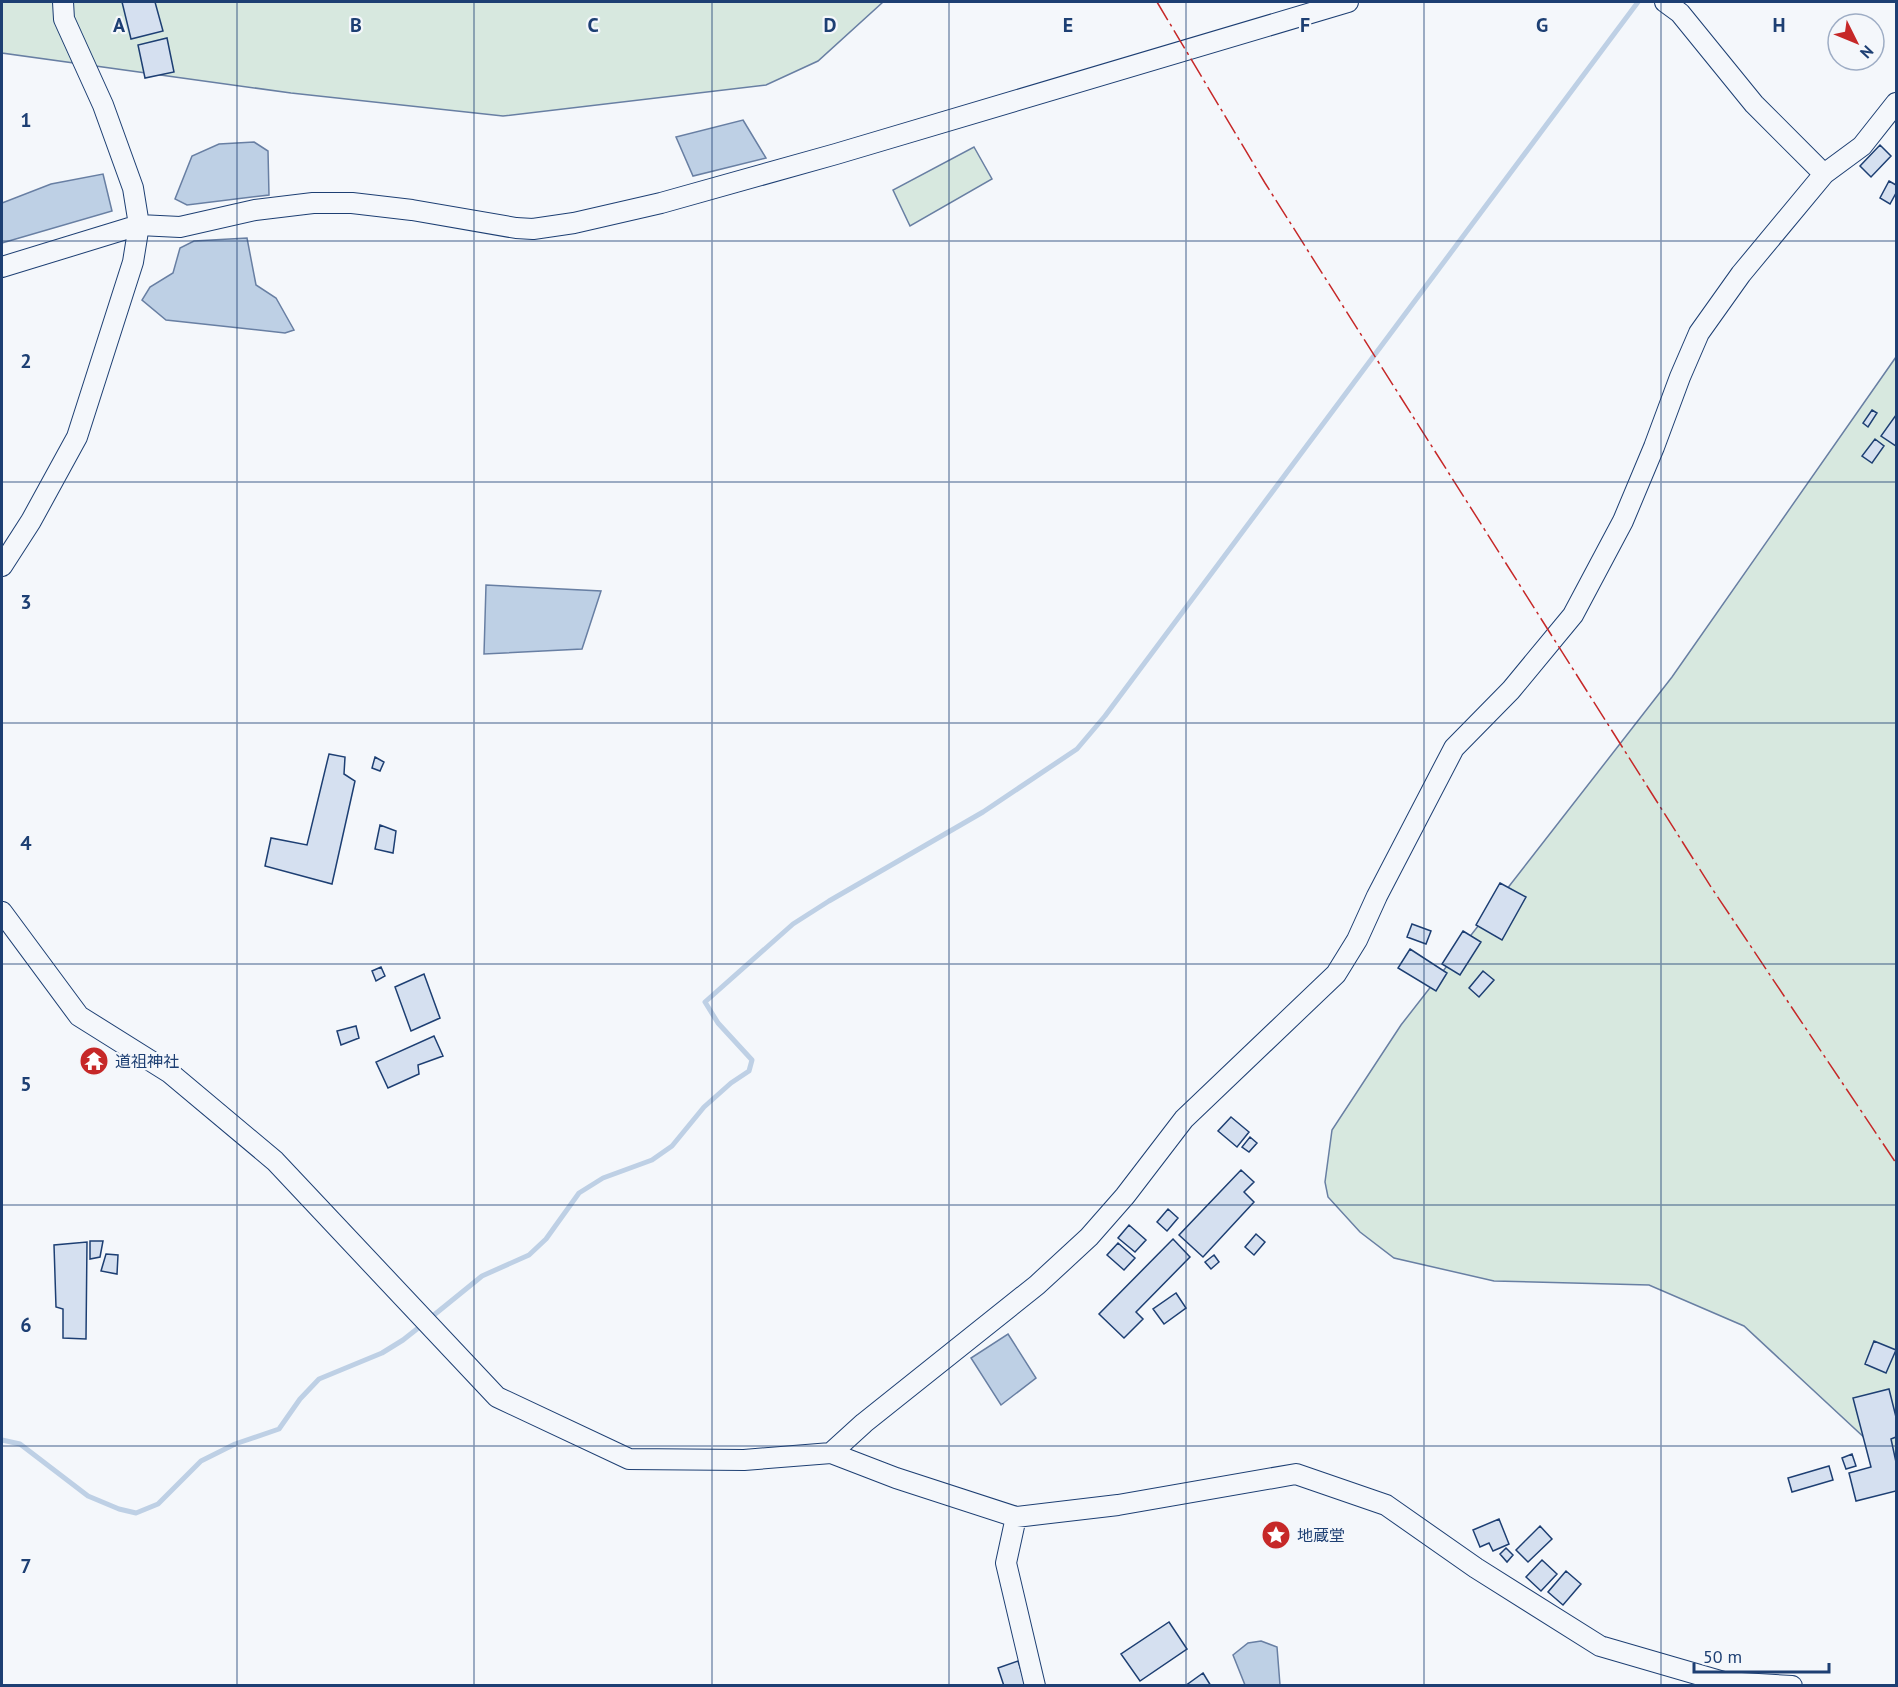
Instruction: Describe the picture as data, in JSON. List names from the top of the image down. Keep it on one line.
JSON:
{"places":{"temple":["道祖神社"],"place":["地蔵堂"]},"scale_bar":"50 m","north":"bottom right","grid":{"columns":["A","B","C","D","E","F","G","H"],"rows":["1","2","3","4","5","6","7"]}}
